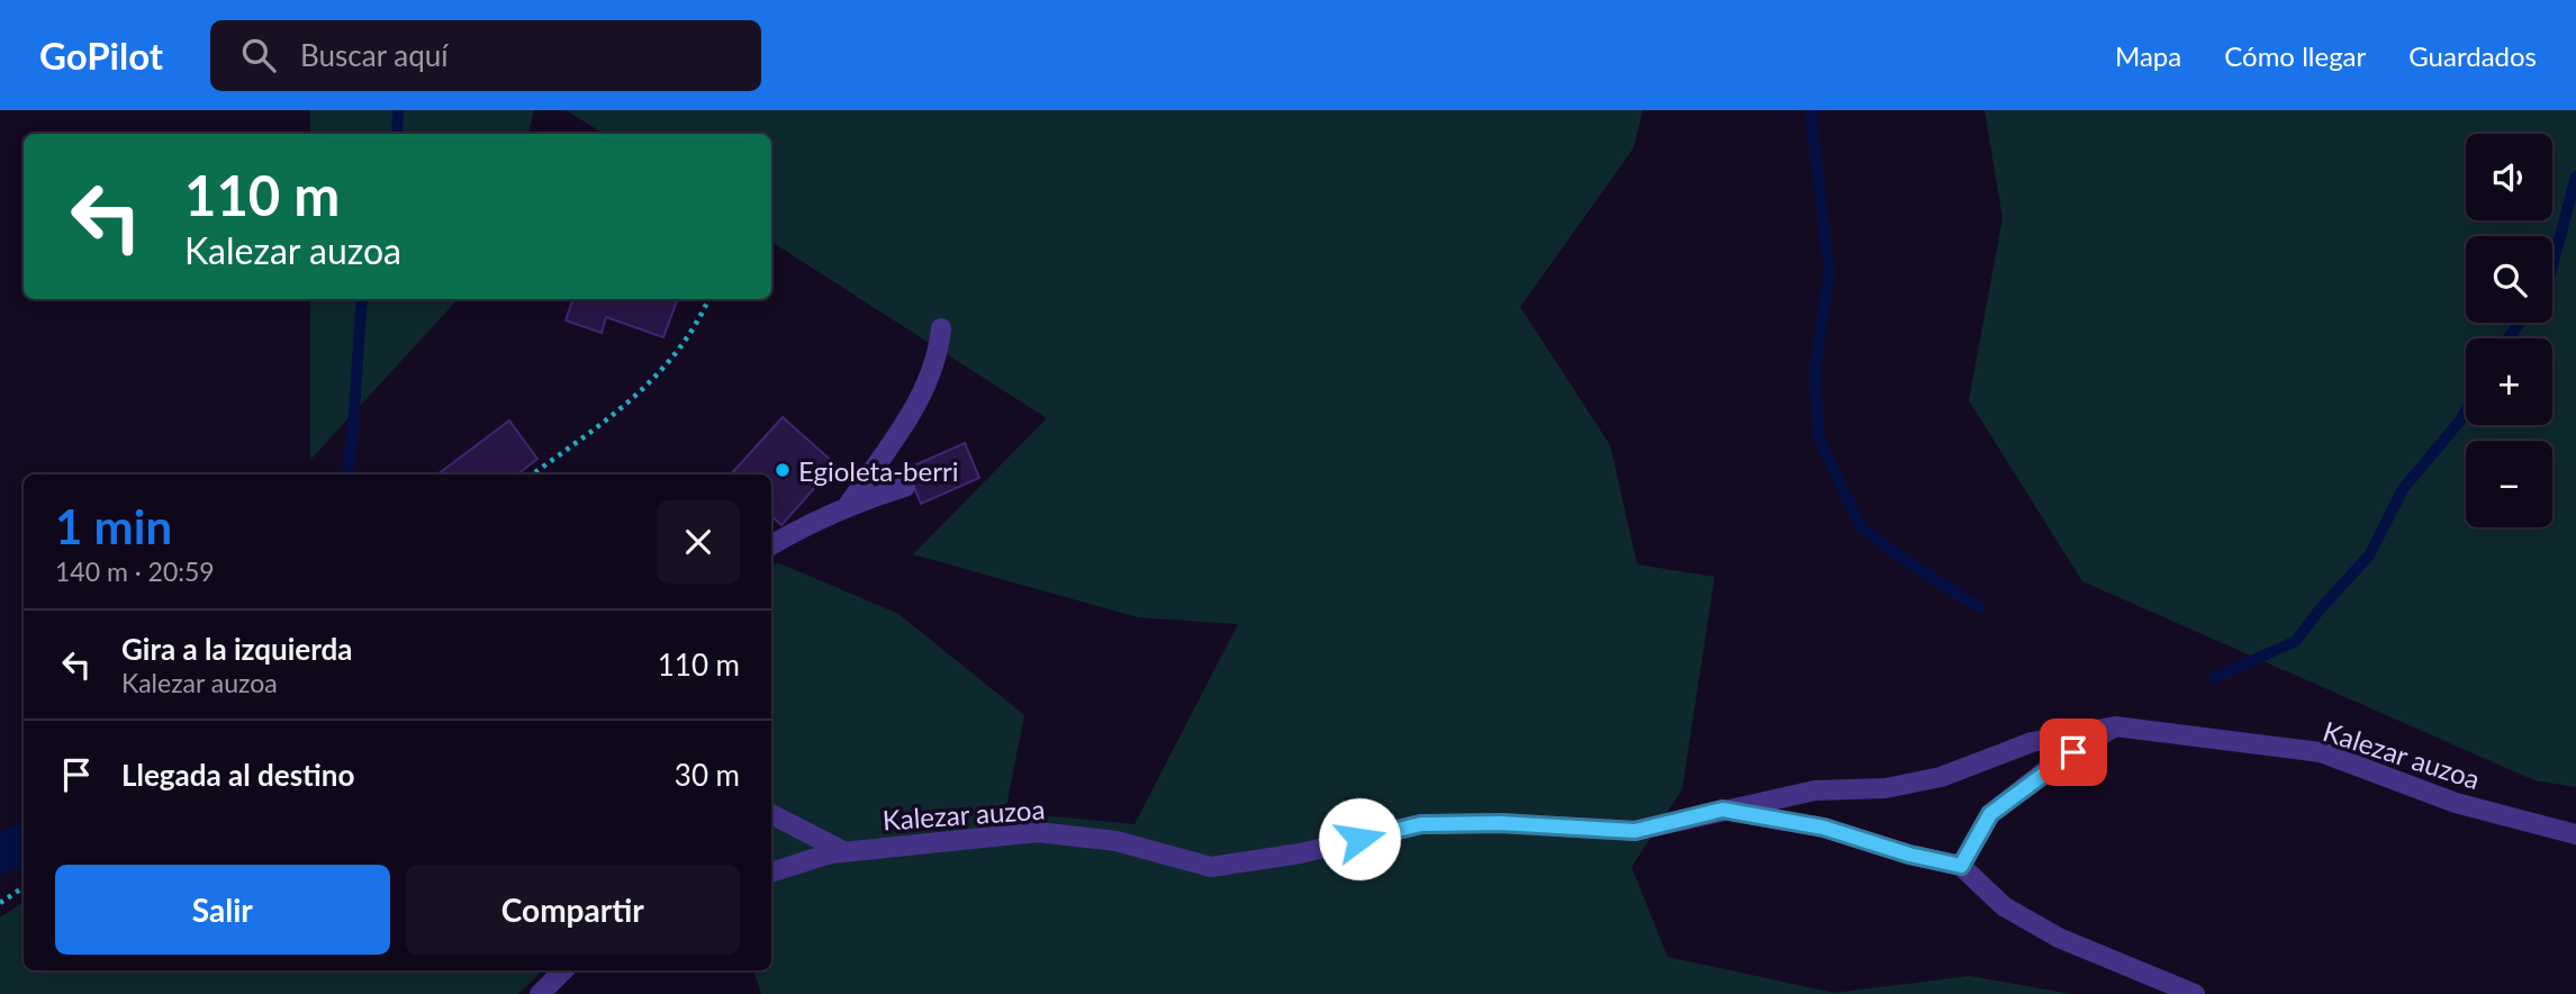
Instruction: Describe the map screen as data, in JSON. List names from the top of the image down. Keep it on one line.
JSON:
{"streets":{"street":["Kalezar auzoa"]},"places":["Egioleta-berri"],"page":{"header":"GoPilot","search":"Buscar aquí","nav":["Mapa","Cómo llegar","Guardados"],"map_buttons":["+","−"],"turn":["110 m","Kalezar auzoa"],"heading":["1 min","140 m · 20:59"],"list":[{"name":"Gira a la izquierda","note":"Kalezar auzoa","value":"110 m"},{"name":"Llegada al destino","value":"30 m"}],"buttons":["Salir","Compartir"]}}
